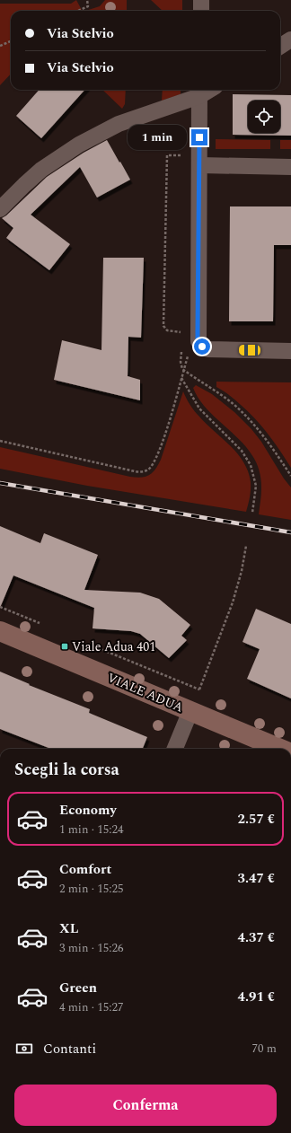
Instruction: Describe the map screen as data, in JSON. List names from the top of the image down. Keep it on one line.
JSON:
{"streets":{"main road":["VIALE ADUA"]},"places":{"transit":["Viale Adua 401"]},"page":{"banner":["Via Stelvio","Via Stelvio"],"bubble":"1 min","heading":"Scegli la corsa","list":[{"name":"Economy","note":"1 min · 15:24","value":"2.57 €"},{"name":"Comfort","note":"2 min · 15:25","value":"3.47 €"},{"name":"XL","note":"3 min · 15:26","value":"4.37 €"},{"name":"Green","note":"4 min · 15:27","value":"4.91 €"}],"pay":["Contanti","70 m"],"buttons":"Conferma"}}
